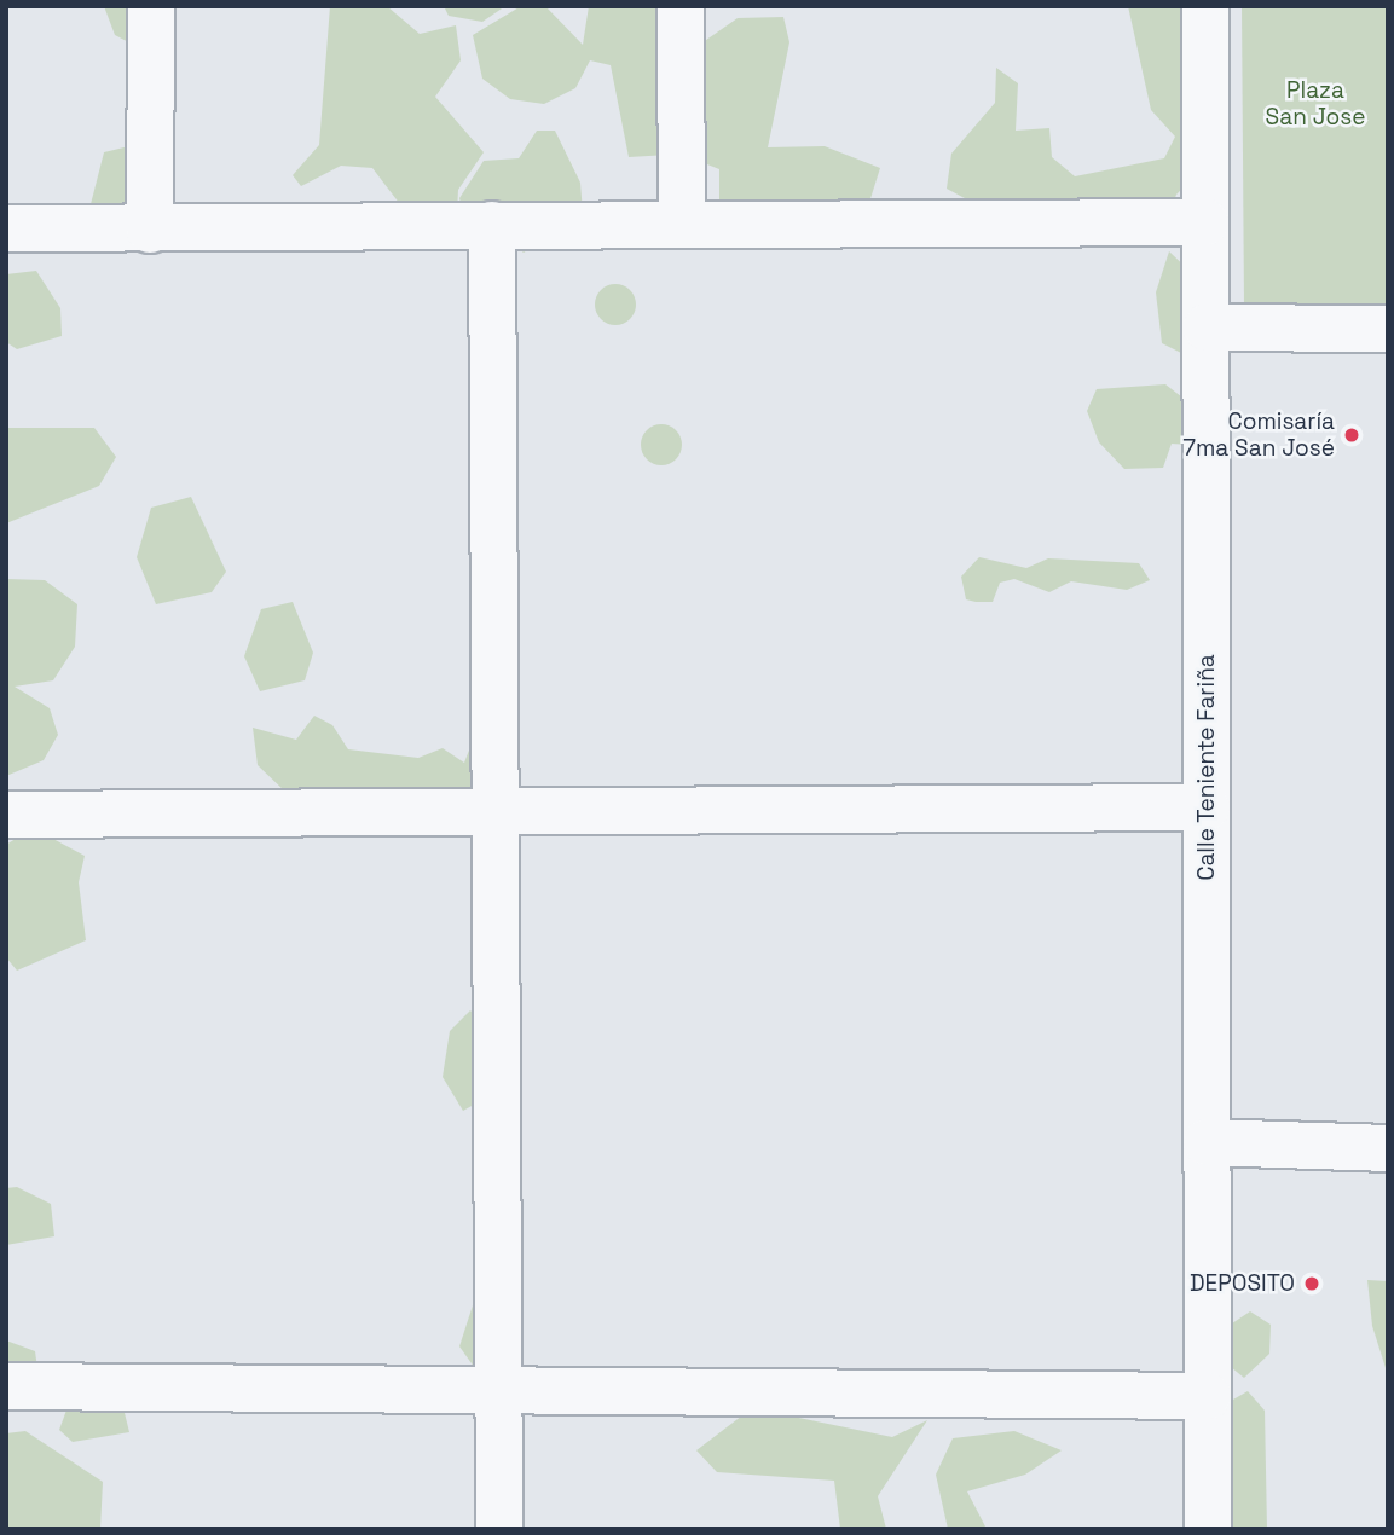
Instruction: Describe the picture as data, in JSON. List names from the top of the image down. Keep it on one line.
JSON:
{"streets":{"street":["Calle Teniente Fariña"]},"parks":["Plaza San Jose"],"places":["Comisaría 7ma San José","DEPOSITO"]}
